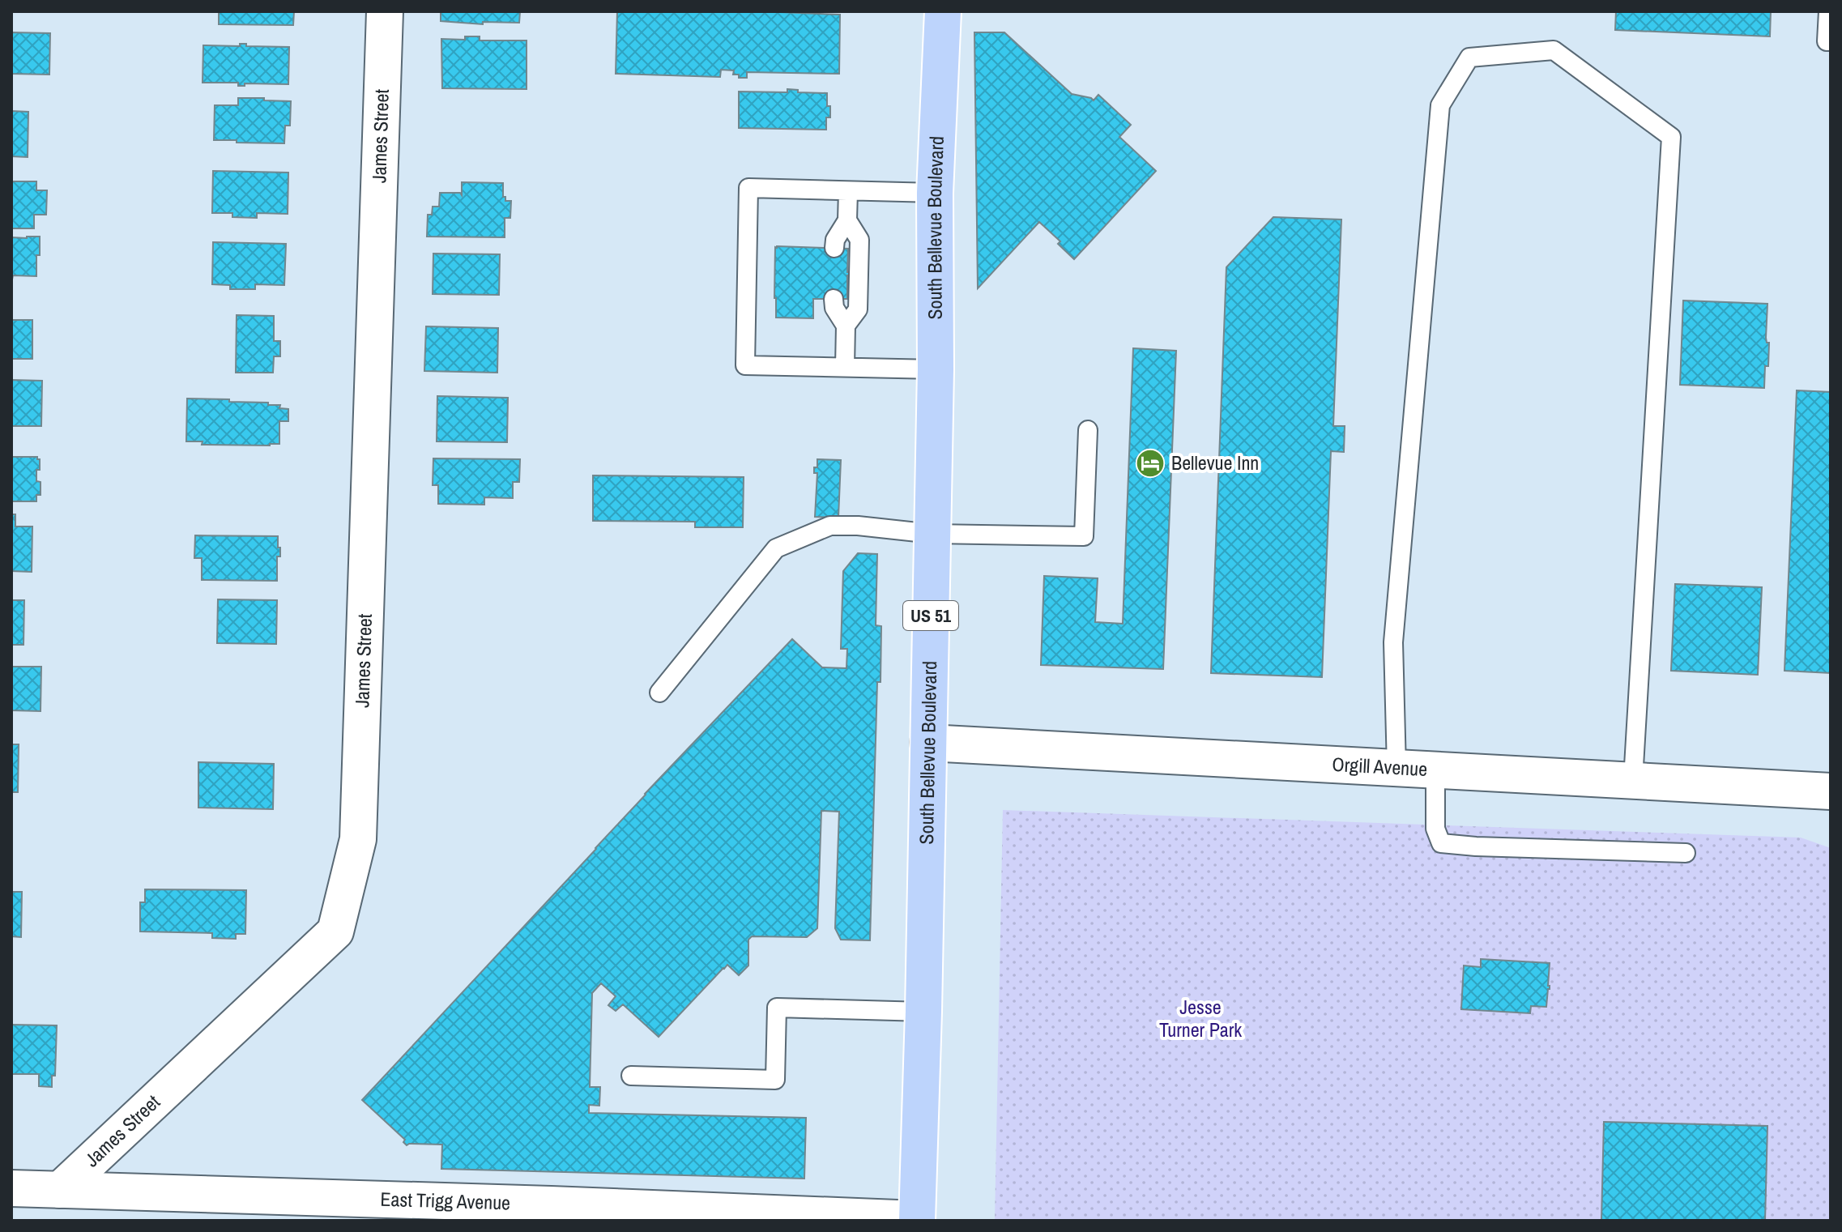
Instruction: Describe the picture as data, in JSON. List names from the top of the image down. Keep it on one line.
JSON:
{"streets":{"main road":["South Bellevue Boulevard","US 51"],"street":["James Street","Orgill Avenue","East Trigg Avenue"]},"crossings":[["James Street","East Trigg Avenue"],["South Bellevue Boulevard","Orgill Avenue"],["South Bellevue Boulevard","East Trigg Avenue"]],"parks":["Jesse Turner Park"],"places":{"hotel":["Bellevue Inn"]}}
